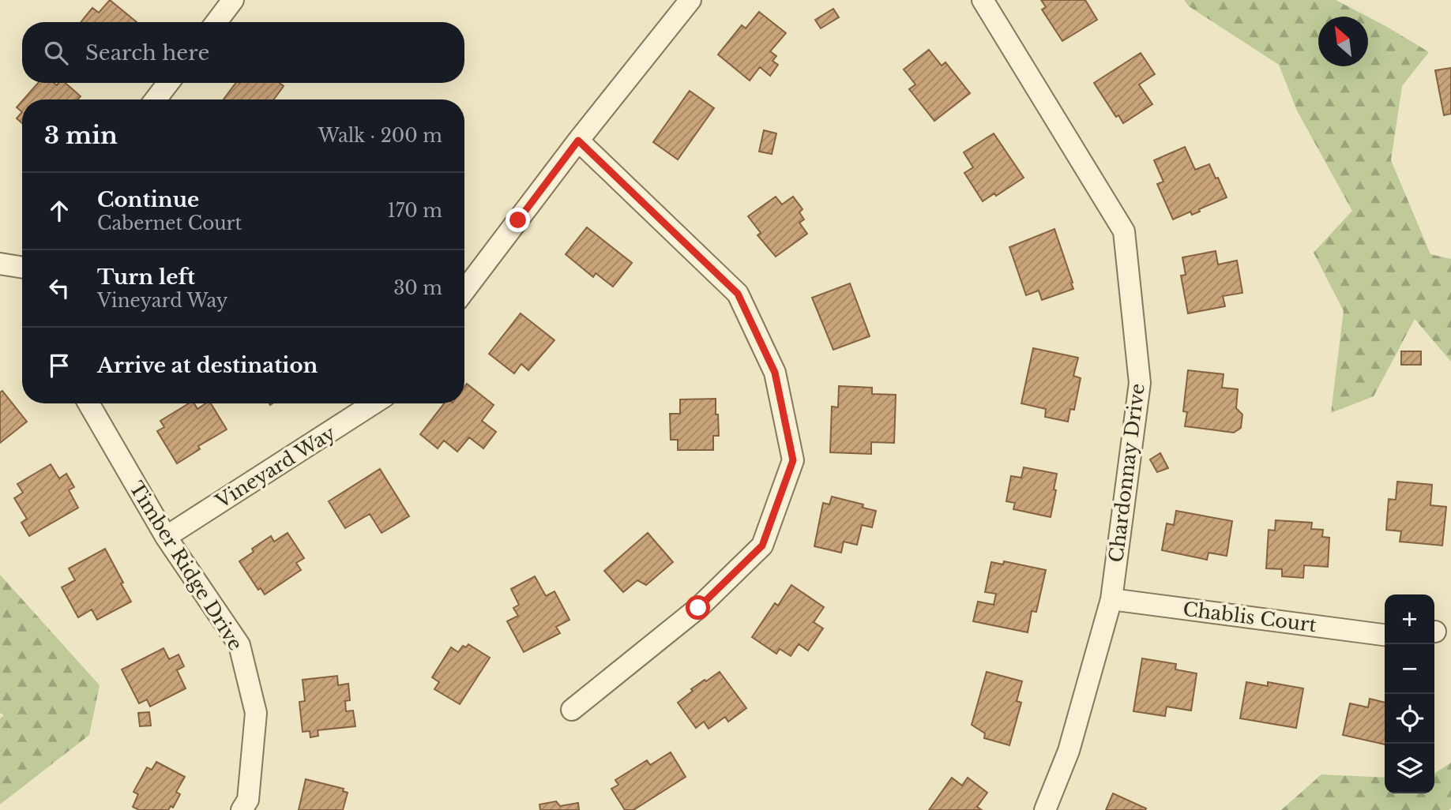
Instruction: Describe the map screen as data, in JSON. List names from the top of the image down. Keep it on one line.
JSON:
{"streets":{"street":["Vineyard Way","Chardonnay Drive","Timber Ridge Drive","Chablis Court"]},"crossings":[["Vineyard Way","Timber Ridge Drive"],["Chardonnay Drive","Chablis Court"]],"north":"top left","page":{"search":"Search here","heading":["3 min","Walk · 200 m"],"list":[["Continue","Cabernet Court","170 m"],["Turn left","Vineyard Way","30 m"],"Arrive at destination"],"map_buttons":["+","−"]}}
